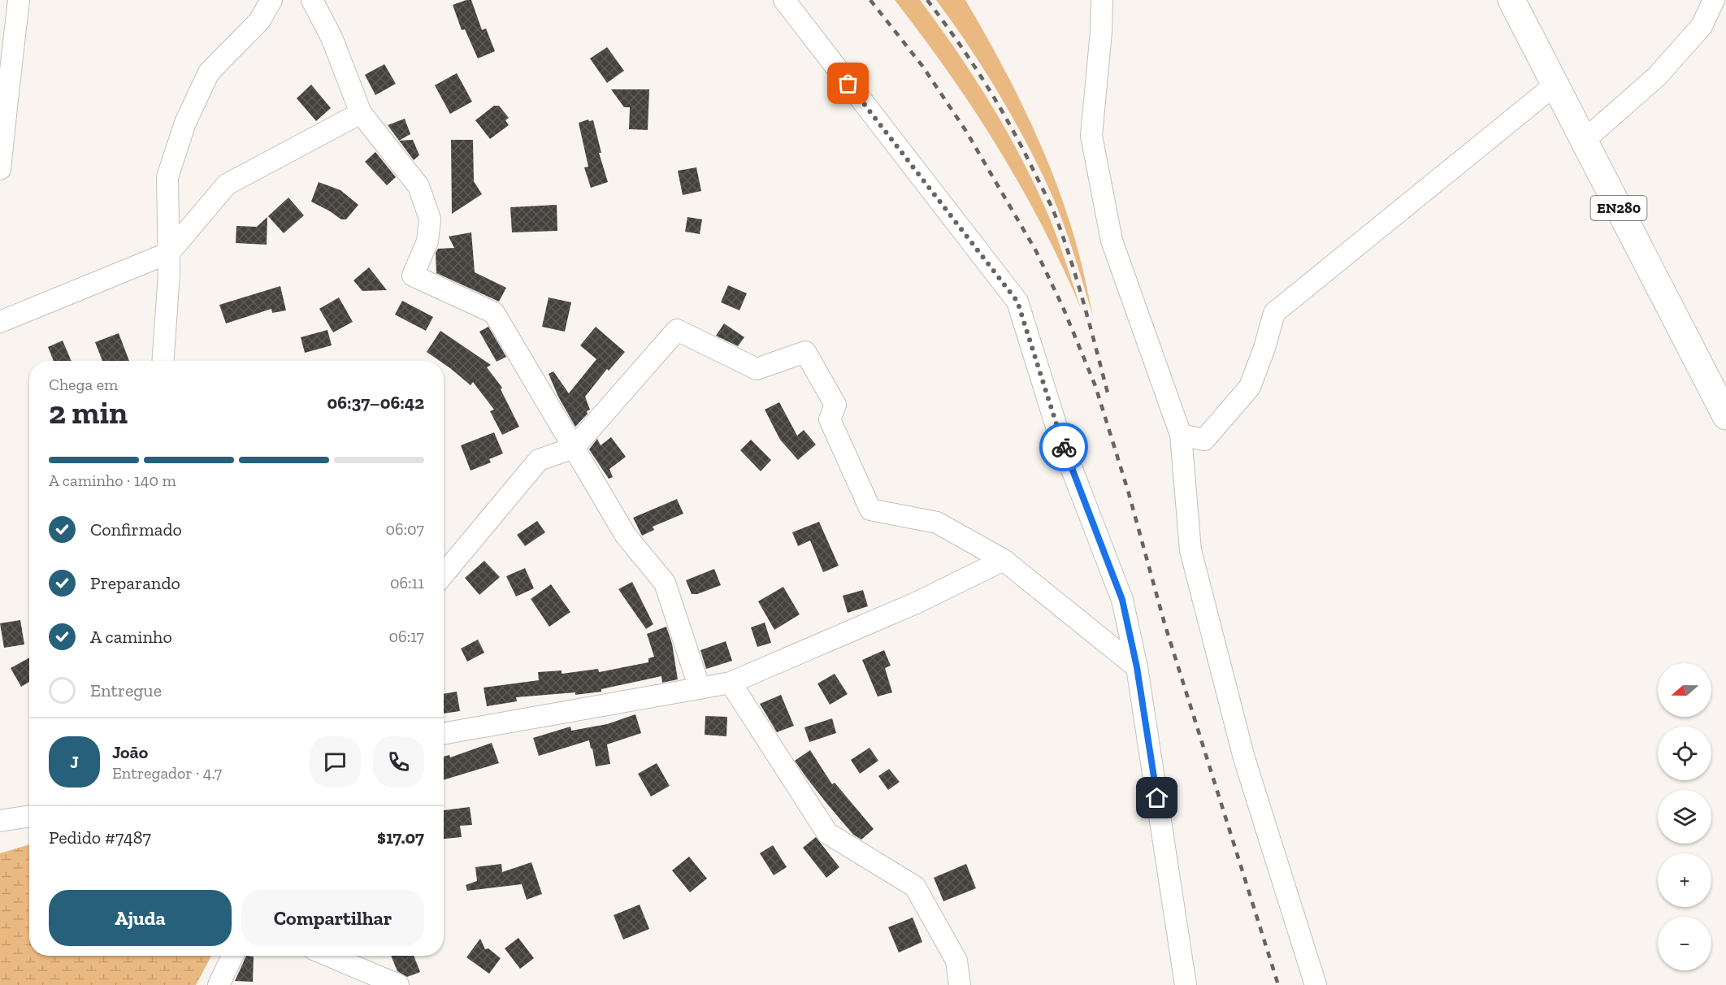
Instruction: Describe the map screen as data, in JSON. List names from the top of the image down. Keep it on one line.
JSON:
{"streets":{"main road":["EN280"]},"north":"left","page":{"heading":["2 min","Chega em","06:37–06:42"],"panel":["João","Entregador · 4.7","Pedido #7487","$17.07"],"bar":"A caminho · 140 m","list":[["Confirmado","06:07"],["Preparando","06:11"],["A caminho","06:17"],"Entregue"],"map_buttons":["+","−"],"round":"J","buttons":["Ajuda","Compartilhar"]}}
